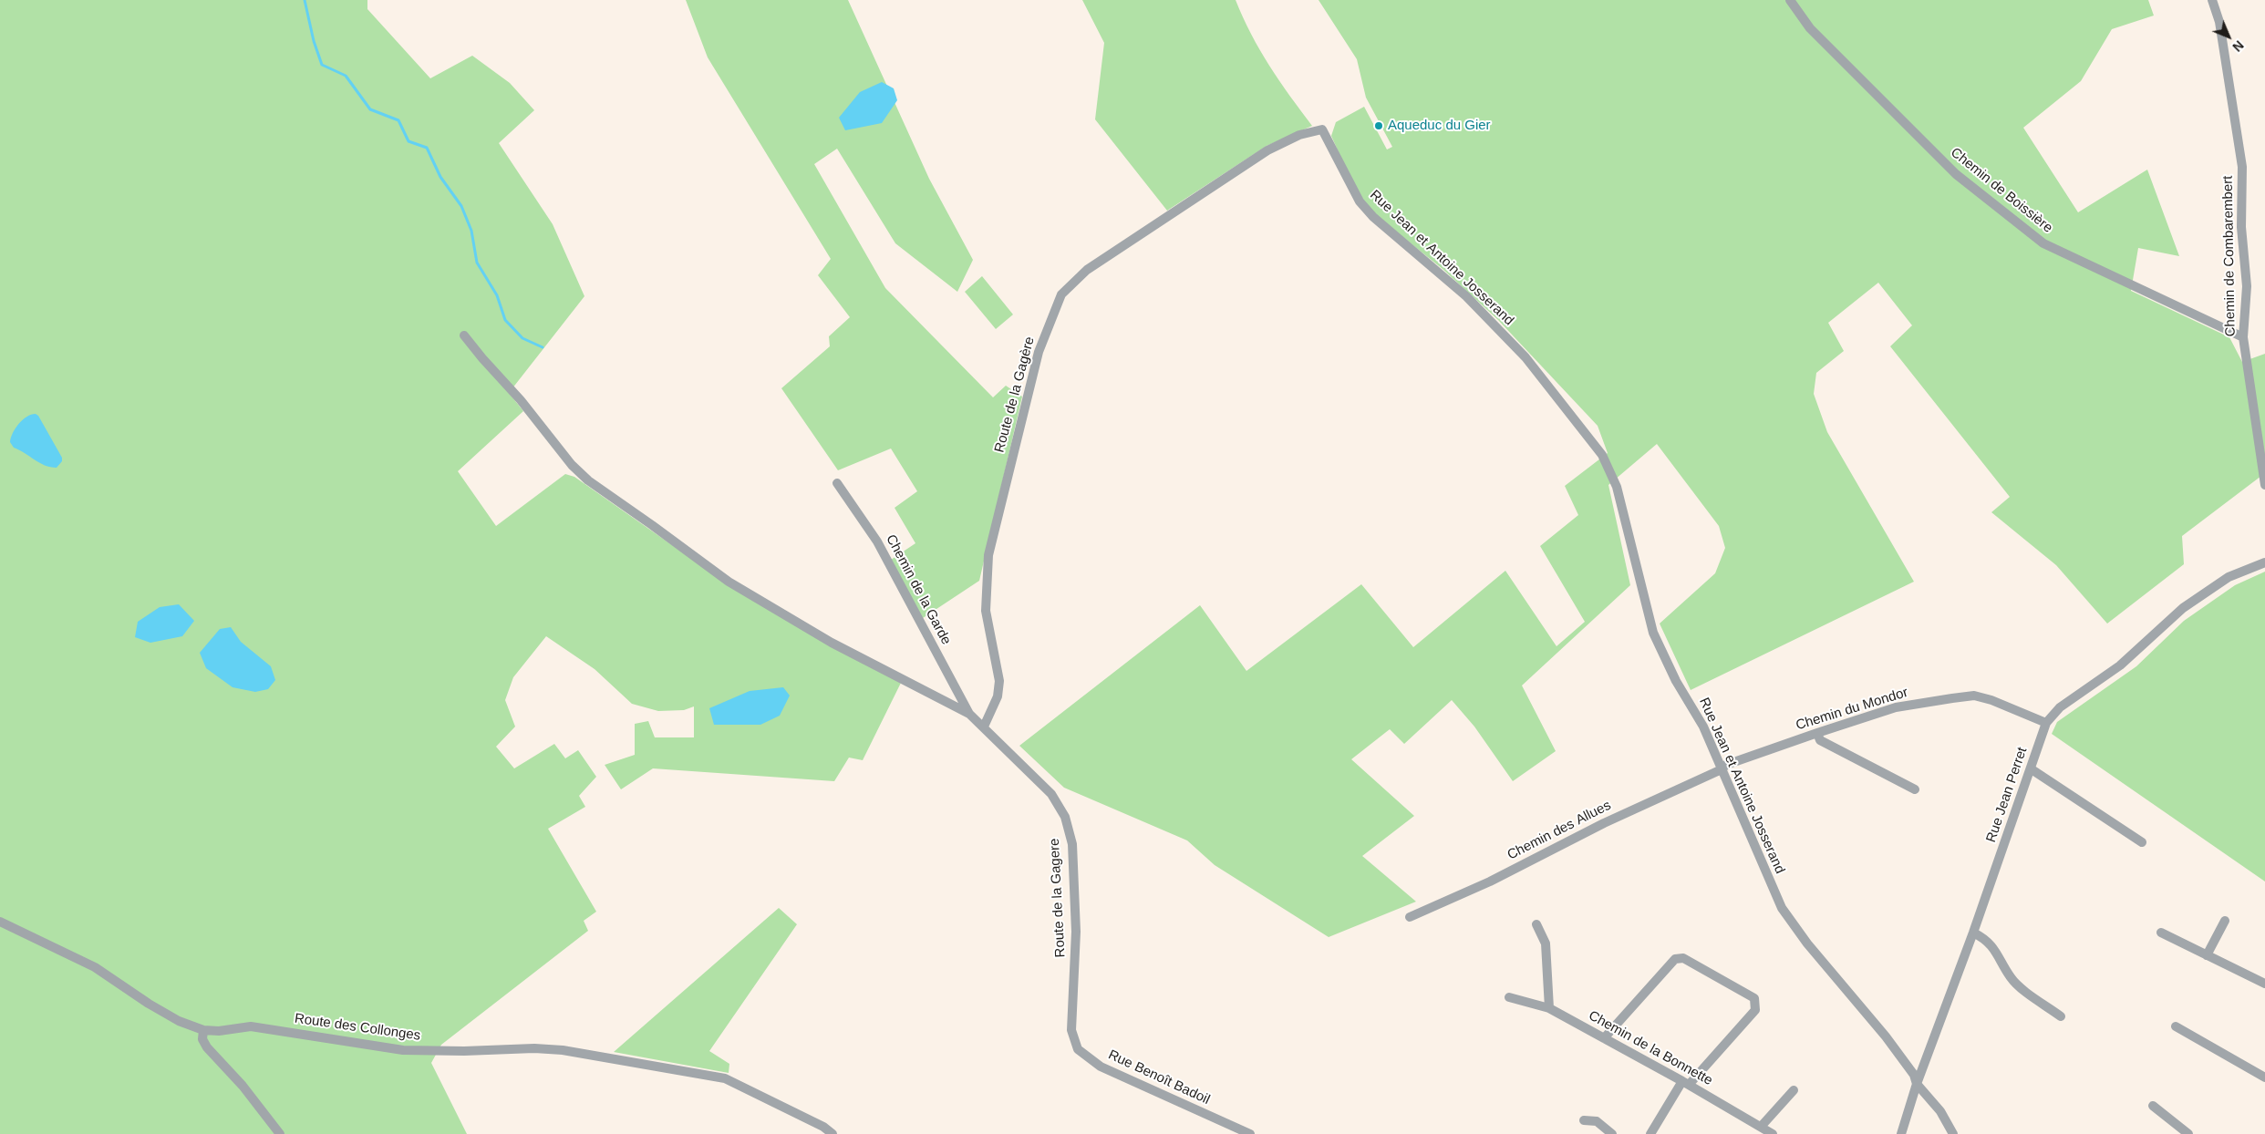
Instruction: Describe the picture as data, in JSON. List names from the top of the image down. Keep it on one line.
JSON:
{"streets":{"street":["Chemin de Boissière","Chemin de Combarembert","Rue Jean et Antoine Josserand","Route de la Gagère","Chemin de la Garde","Chemin du Mondor","Rue Jean Perret","Chemin des Allues","Route de la Gagere","Route des Collonges","Chemin de la Bonnette","Rue Benoît Badoil"]},"crossings":[["Chemin de Boissière","Chemin de Combarembert"],["Rue Jean et Antoine Josserand","Route de la Gagère"],["Rue Jean et Antoine Josserand","Chemin du Mondor"],["Rue Jean et Antoine Josserand","Rue Jean Perret"],["Rue Jean et Antoine Josserand","Chemin des Allues"],["Route de la Gagère","Route de la Gagere"],["Chemin de la Garde","Route de la Gagere"],["Chemin du Mondor","Rue Jean Perret"],["Chemin du Mondor","Chemin des Allues"],["Route de la Gagere","Rue Benoît Badoil"]],"places":["Aqueduc du Gier"],"north":"bottom right"}
